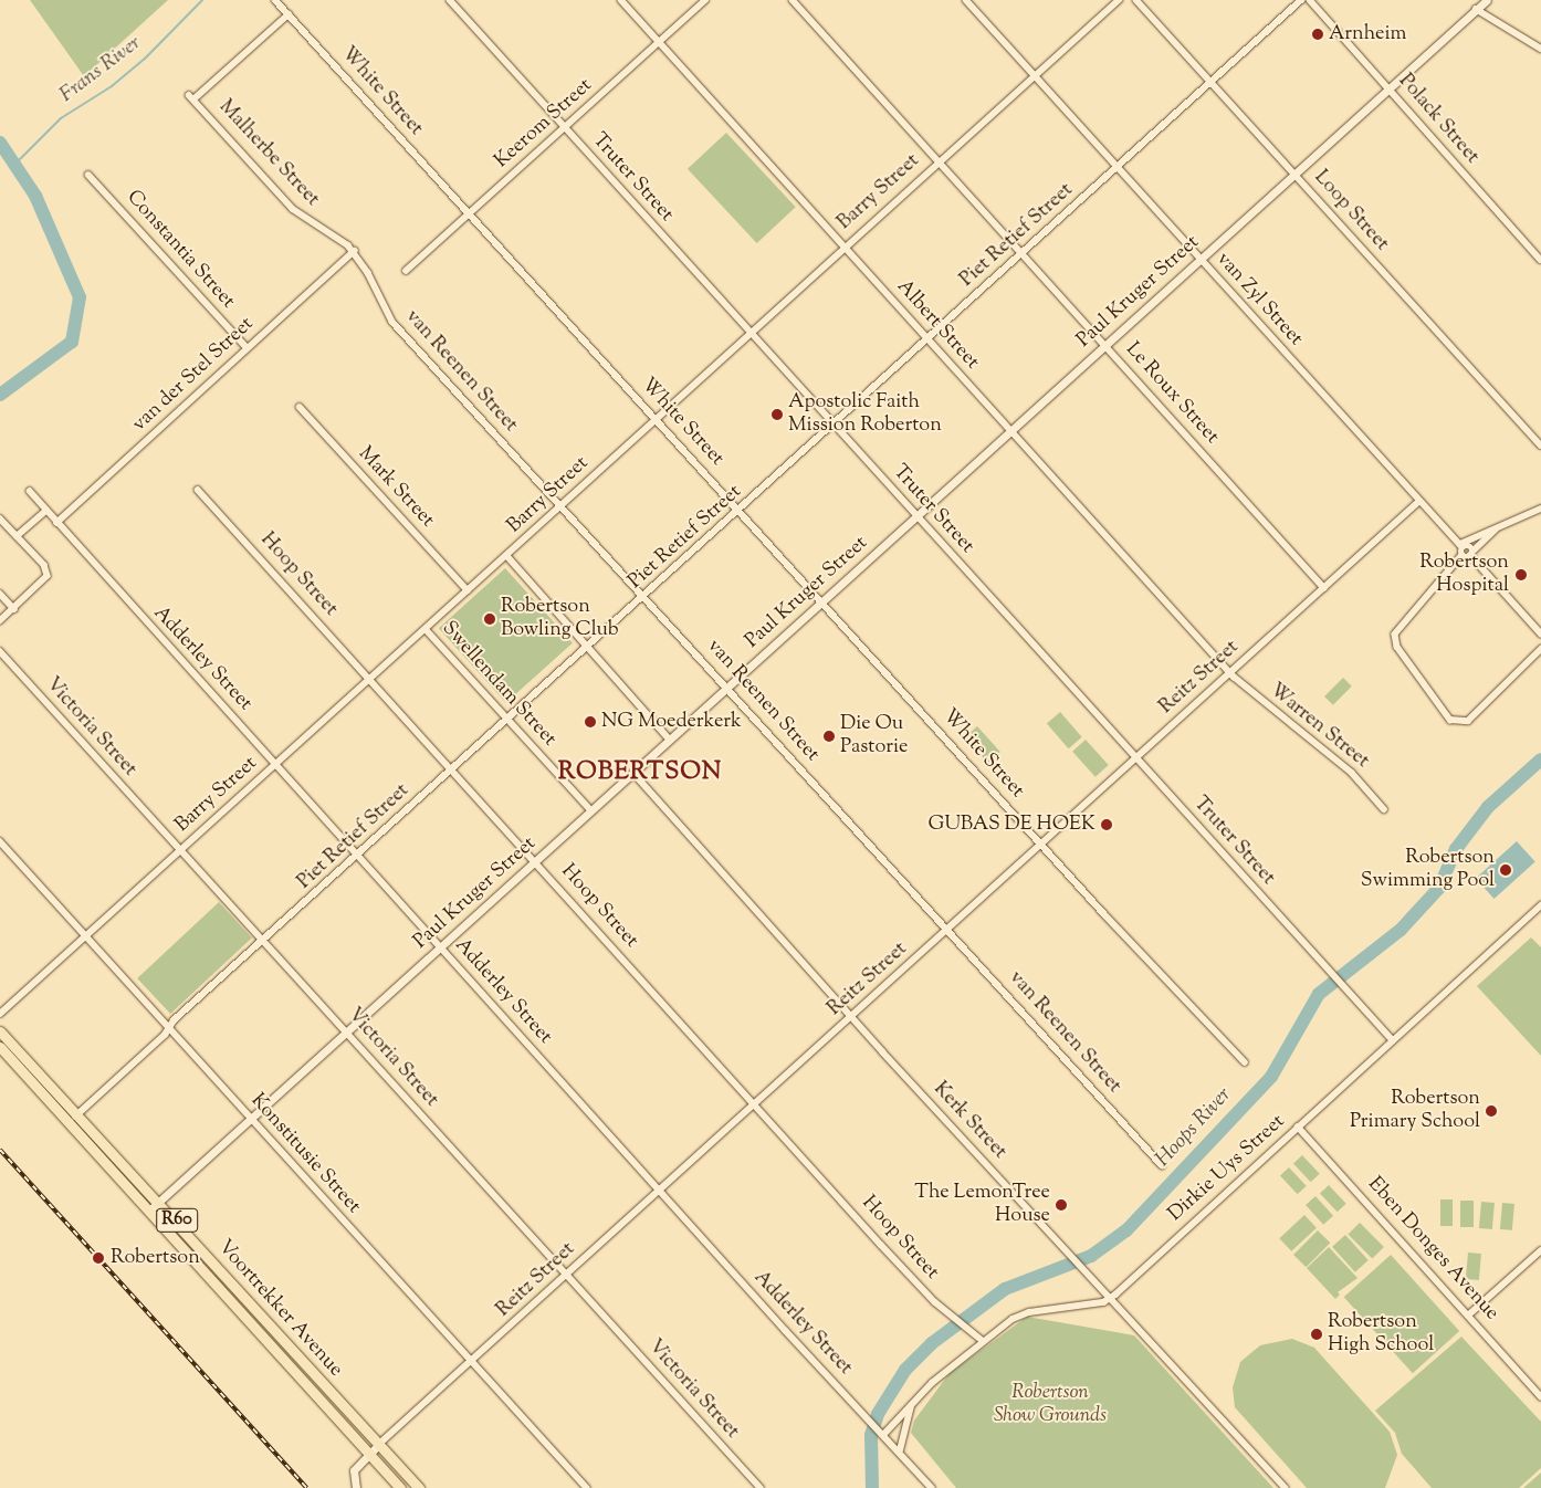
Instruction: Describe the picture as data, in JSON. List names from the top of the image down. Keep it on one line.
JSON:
{"streets":{"main road":["R60","Voortrekker Avenue"],"street":["White Street","Polack Street","Keerom Street","Malherbe Street","Truter Street","Barry Street","Loop Street","Piet Retief Street","Constantia Street","Paul Kruger Street","van Zyl Street","Albert Street","van Reenen Street","van der Stel Street","Le Roux Street","Mark Street","Hoop Street","Adderley Street","Reitz Street","Swellendam Street","Warren Street","Victoria Street","Kerk Street","Konstitusie Street","Dirkie Uys Street","Eben Donges Avenue"]},"crossings":[["White Street","Keerom Street"],["White Street","Malherbe Street"],["White Street","Barry Street"],["White Street","Piet Retief Street"],["White Street","Paul Kruger Street"],["White Street","Reitz Street"],["Polack Street","Paul Kruger Street"],["Keerom Street","Truter Street"],["Keerom Street","Albert Street"],["Malherbe Street","van Reenen Street"],["Malherbe Street","van der Stel Street"],["Truter Street","Barry Street"],["Truter Street","Piet Retief Street"],["Truter Street","Paul Kruger Street"],["Truter Street","Reitz Street"],["Truter Street","Dirkie Uys Street"],["Barry Street","van Zyl Street"],["Barry Street","Albert Street"],["Barry Street","van Reenen Street"],["Barry Street","Le Roux Street"],["Barry Street","Mark Street"],["Barry Street","Hoop Street"],["Barry Street","Adderley Street"],["Barry Street","Swellendam Street"],["Barry Street","Victoria Street"],["Barry Street","Konstitusie Street"],["Loop Street","Piet Retief Street"],["Loop Street","Paul Kruger Street"],["Piet Retief Street","van Zyl Street"],["Piet Retief Street","Albert Street"],["Piet Retief Street","van Reenen Street"],["Piet Retief Street","Le Roux Street"],["Piet Retief Street","Hoop Street"],["Piet Retief Street","Adderley Street"],["Piet Retief Street","Swellendam Street"],["Piet Retief Street","Victoria Street"],["Piet Retief Street","Konstitusie Street"],["Piet Retief Street","Voortrekker Avenue"],["Constantia Street","van der Stel Street"],["Paul Kruger Street","van Zyl Street"],["Paul Kruger Street","Albert Street"],["Paul Kruger Street","van Reenen Street"],["Paul Kruger Street","Le Roux Street"],["Paul Kruger Street","Hoop Street"],["Paul Kruger Street","Adderley Street"],["Paul Kruger Street","Swellendam Street"],["Paul Kruger Street","Victoria Street"],["Paul Kruger Street","Kerk Street"],["Paul Kruger Street","Konstitusie Street"],["Paul Kruger Street","Voortrekker Avenue"],["van Zyl Street","Reitz Street"],["Albert Street","Reitz Street"],["Albert Street","Warren Street"],["van Reenen Street","van der Stel Street"],["van Reenen Street","Reitz Street"],["van der Stel Street","Adderley Street"],["Le Roux Street","Reitz Street"],["Hoop Street","Reitz Street"],["Hoop Street","Dirkie Uys Street"],["Adderley Street","Reitz Street"],["Adderley Street","Dirkie Uys Street"],["Reitz Street","Warren Street"],["Reitz Street","Victoria Street"],["Reitz Street","Kerk Street"],["Reitz Street","Konstitusie Street"],["Reitz Street","Voortrekker Avenue"],["Kerk Street","Dirkie Uys Street"],["Dirkie Uys Street","Eben Donges Avenue"]],"districts":["ROBERTSON"],"water":["Frans River","Hoops River"],"parks":["Robertson Show Grounds"],"places":["Arnheim","Apostolic Faith Mission Roberton","Robertson Hospital","Robertson Bowling Club","NG Moederkerk","Die Ou Pastorie","GUBAS DE HOEK","Robertson Swimming Pool","Robertson Primary School","The LemonTree House","Robertson","Robertson High School"]}
